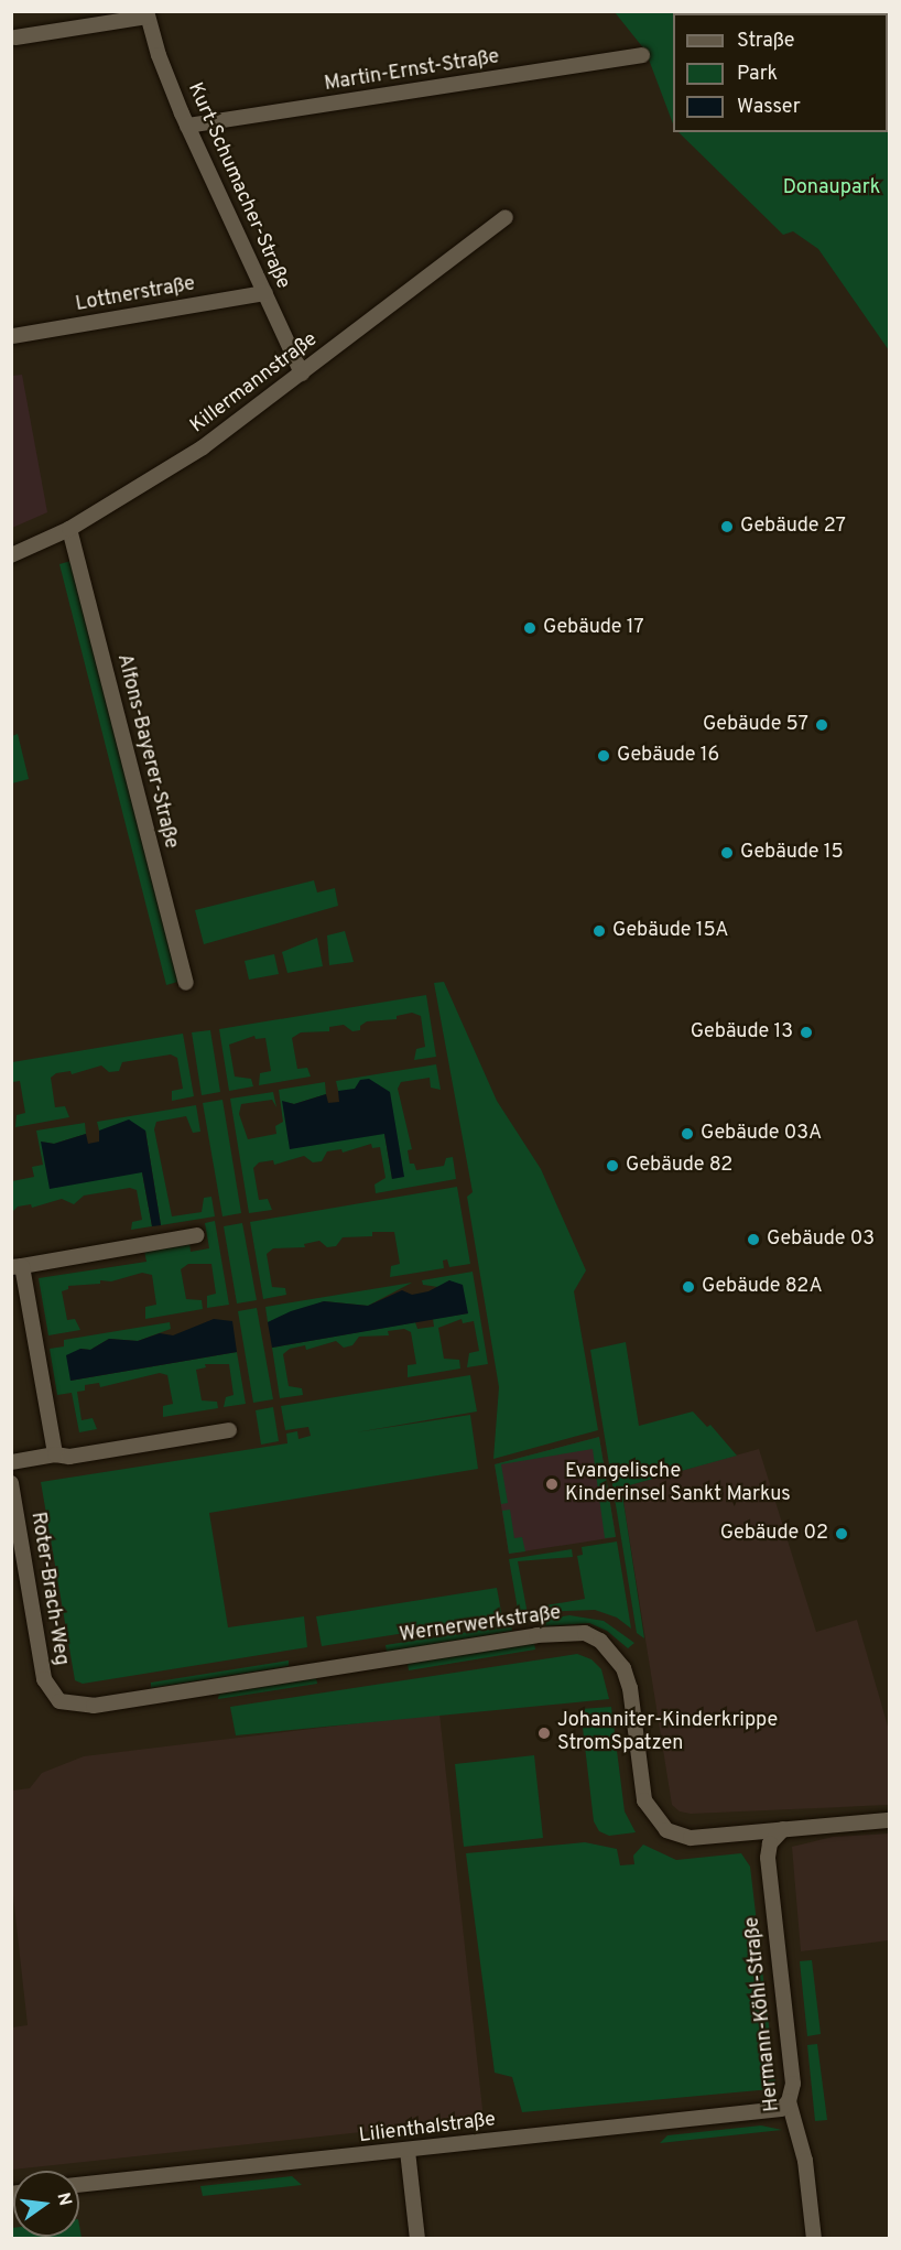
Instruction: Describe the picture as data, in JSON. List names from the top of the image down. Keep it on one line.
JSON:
{"streets":{"street":["Martin-Ernst-Straße","Kurt-Schumacher-Straße","Lottnerstraße","Killermannstraße","Alfons-Bayerer-Straße","Roter-Brach-Weg","Wernerwerkstraße","Hermann-Köhl-Straße","Lilienthalstraße"]},"crossings":[["Martin-Ernst-Straße","Kurt-Schumacher-Straße"],["Kurt-Schumacher-Straße","Lottnerstraße"],["Kurt-Schumacher-Straße","Killermannstraße"],["Killermannstraße","Alfons-Bayerer-Straße"],["Roter-Brach-Weg","Wernerwerkstraße"],["Wernerwerkstraße","Hermann-Köhl-Straße"],["Hermann-Köhl-Straße","Lilienthalstraße"]],"parks":["Donaupark"],"places":["Gebäude 27","Gebäude 17","Gebäude 57","Gebäude 16","Gebäude 15","Gebäude 15A","Gebäude 13","Gebäude 03A","Gebäude 82","Gebäude 03","Gebäude 82A","Evangelische Kinderinsel Sankt Markus","Gebäude 02","Johanniter-Kinderkrippe StromSpatzen"],"legend":["Straße","Park","Wasser"],"north":"right"}
